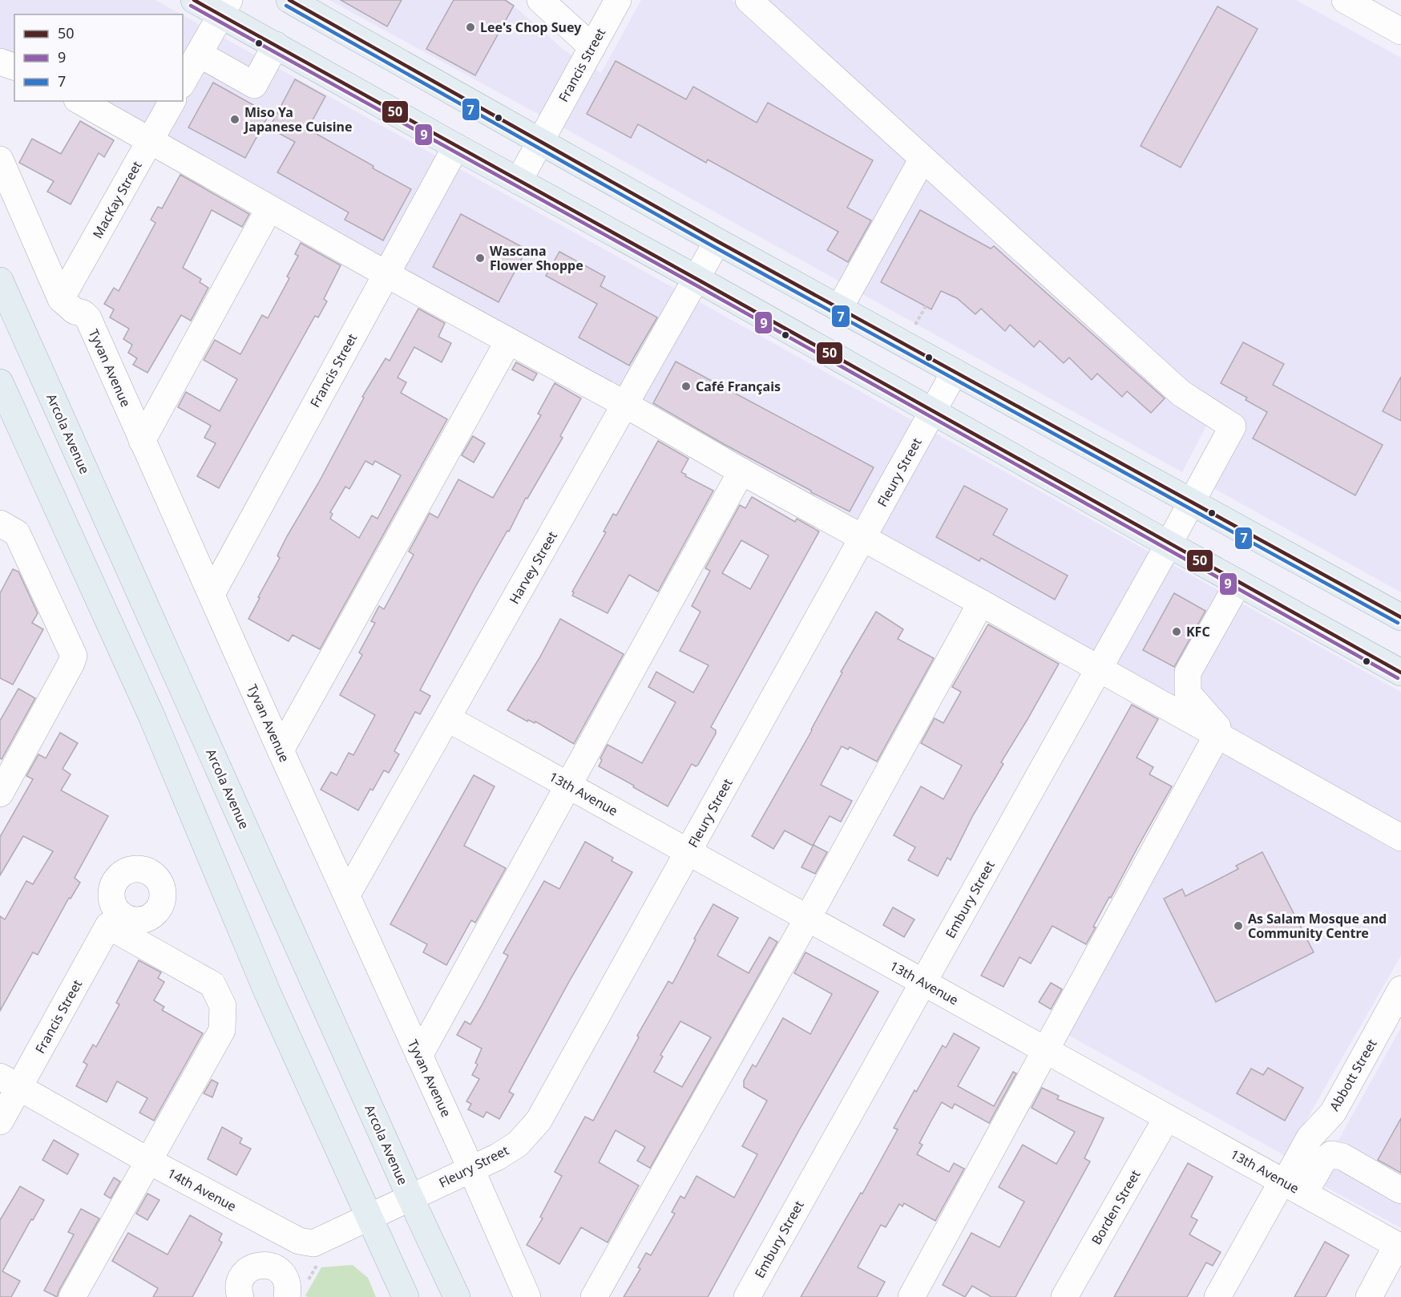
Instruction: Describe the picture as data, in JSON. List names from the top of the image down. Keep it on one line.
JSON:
{"streets":{"main road":["Arcola Avenue"],"street":["Francis Street","MacKay Street","Tyvan Avenue","Fleury Street","Harvey Street","13th Avenue","Embury Street","Abbott Street","14th Avenue","Borden Street"]},"crossings":[["Francis Street","Tyvan Avenue"],["Francis Street","14th Avenue"],["MacKay Street","Tyvan Avenue"],["Tyvan Avenue","Fleury Street"],["Tyvan Avenue","Harvey Street"],["Arcola Avenue","Fleury Street"],["Arcola Avenue","14th Avenue"],["Fleury Street","13th Avenue"],["Fleury Street","14th Avenue"],["Harvey Street","13th Avenue"],["13th Avenue","Embury Street"],["13th Avenue","Abbott Street"],["13th Avenue","Borden Street"]],"places":["Lee's Chop Suey","Miso Ya Japanese Cuisine","Wascana Flower Shoppe","Café Français","KFC","As Salam Mosque and Community Centre"],"lines":["transit line 50","transit line 9","transit line 7"],"legend":["50","9","7"]}
